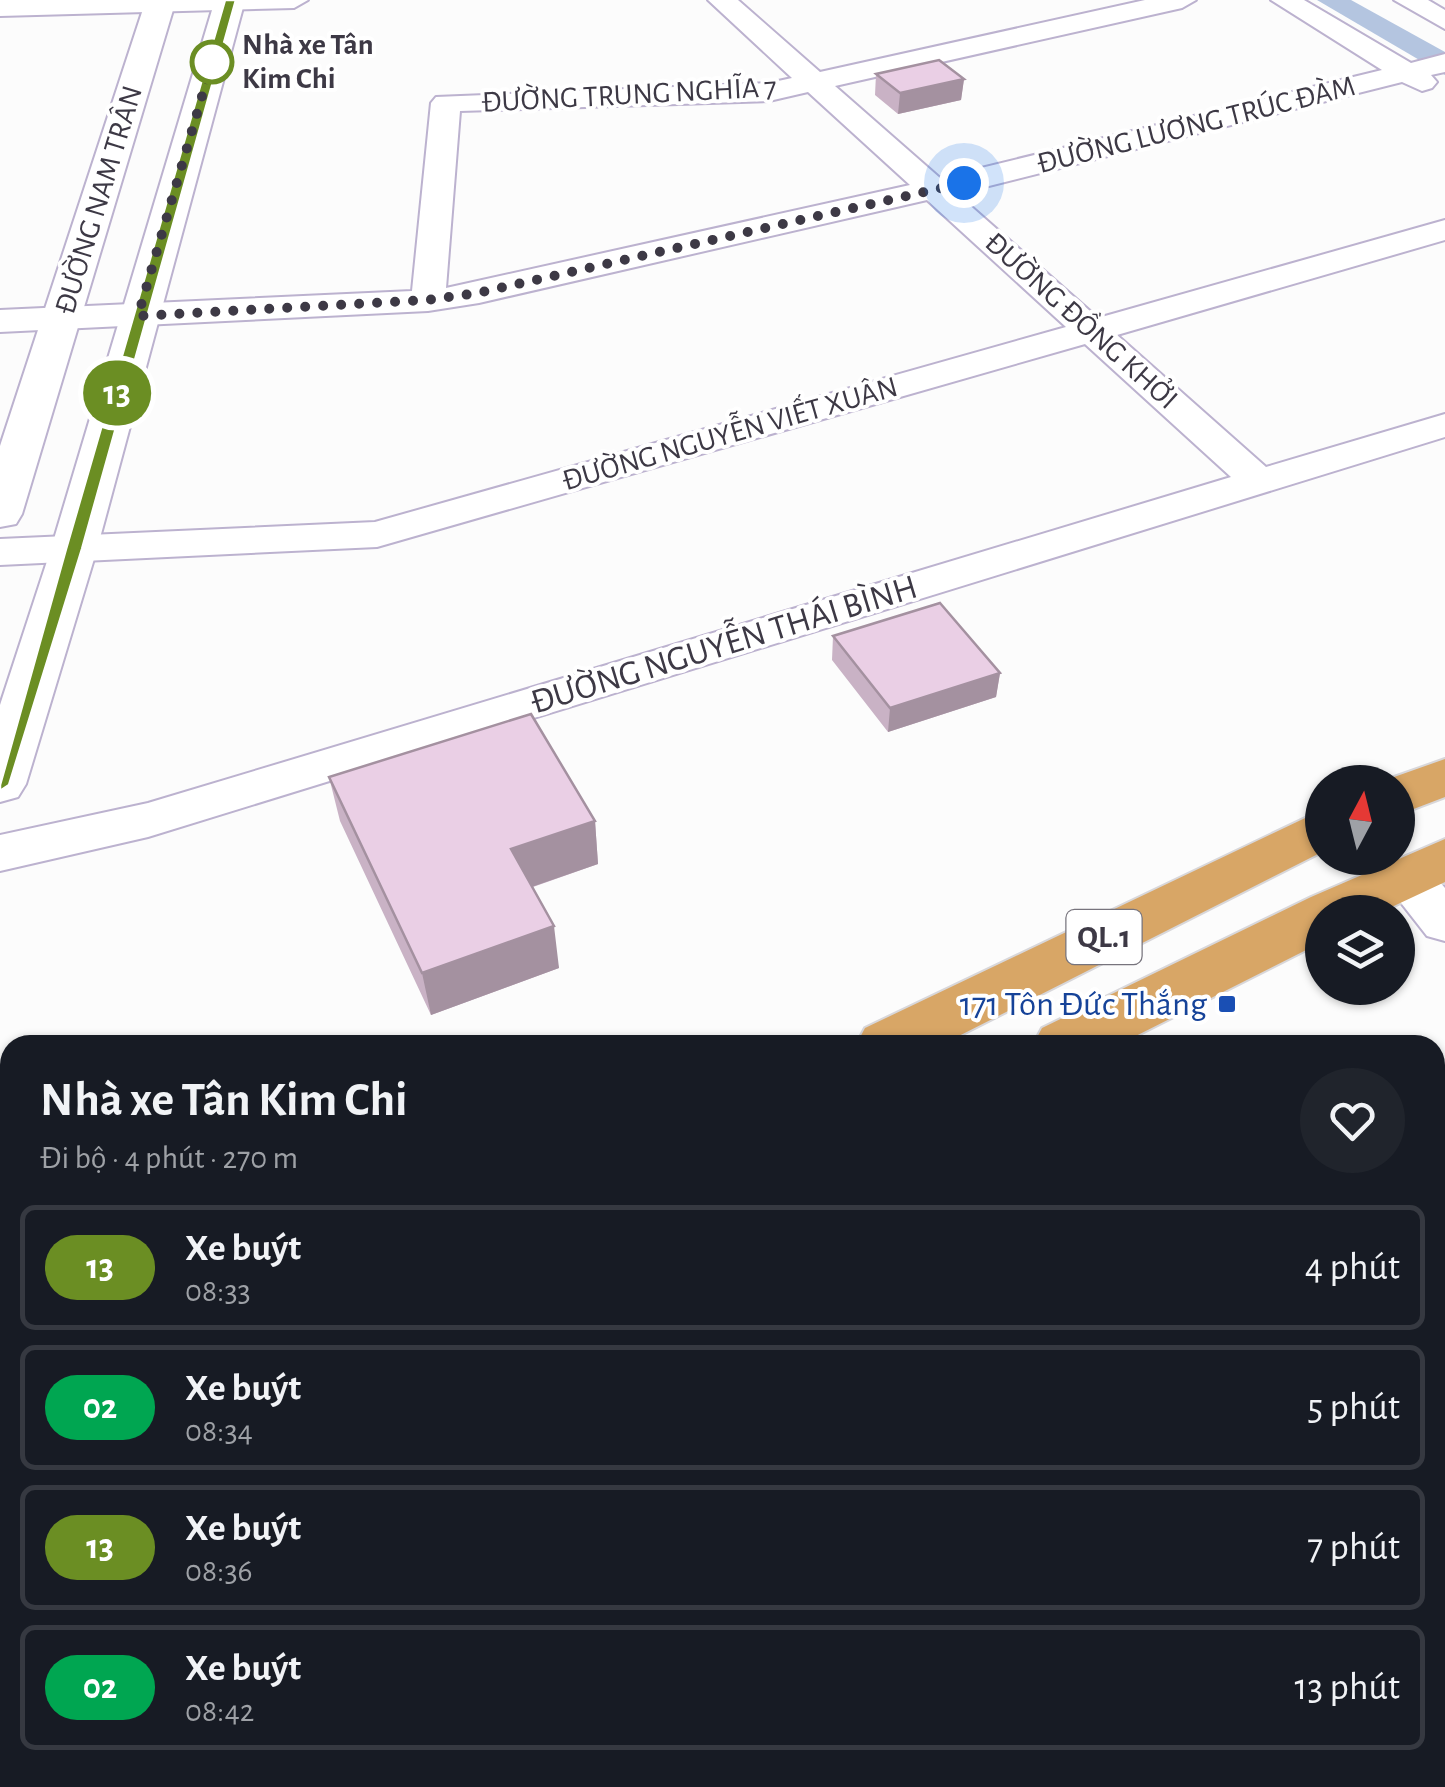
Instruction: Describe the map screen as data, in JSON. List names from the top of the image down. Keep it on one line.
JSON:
{"streets":{"highway":["QL.1"],"street":["ĐƯỜNG TRUNG NGHĨA 7","ĐƯỜNG LƯƠNG TRÚC ĐÀM","ĐƯỜNG NAM TRÂN","ĐƯỜNG ĐỒNG KHỞI","ĐƯỜNG NGUYỄN VIẾT XUÂN","ĐƯỜNG NGUYỄN THÁI BÌNH"]},"crossings":[["ĐƯỜNG TRUNG NGHĨA 7","ĐƯỜNG LƯƠNG TRÚC ĐÀM"],["ĐƯỜNG TRUNG NGHĨA 7","ĐƯỜNG ĐỒNG KHỞI"],["ĐƯỜNG LƯƠNG TRÚC ĐÀM","ĐƯỜNG NAM TRÂN"],["ĐƯỜNG LƯƠNG TRÚC ĐÀM","ĐƯỜNG ĐỒNG KHỞI"],["ĐƯỜNG NAM TRÂN","ĐƯỜNG NGUYỄN VIẾT XUÂN"],["ĐƯỜNG ĐỒNG KHỞI","ĐƯỜNG NGUYỄN VIẾT XUÂN"],["ĐƯỜNG ĐỒNG KHỞI","ĐƯỜNG NGUYỄN THÁI BÌNH"]],"places":{"other":["Nhà xe Tân Kim Chi"],"transit":["171 Tôn Đức Thắng"]},"lines":["bus line 13"],"north":"top","page":{"on_map":"13","heading":["Nhà xe Tân Kim Chi","Đi bộ · 4 phút · 270 m"],"list":[{"mark":"13","name":"Xe buýt","note":"08:33","value":"4 phút"},{"mark":"02","name":"Xe buýt","note":"08:34","value":"5 phút"},{"mark":"13","name":"Xe buýt","note":"08:36","value":"7 phút"},{"mark":"02","name":"Xe buýt","note":"08:42","value":"13 phút"}]}}
